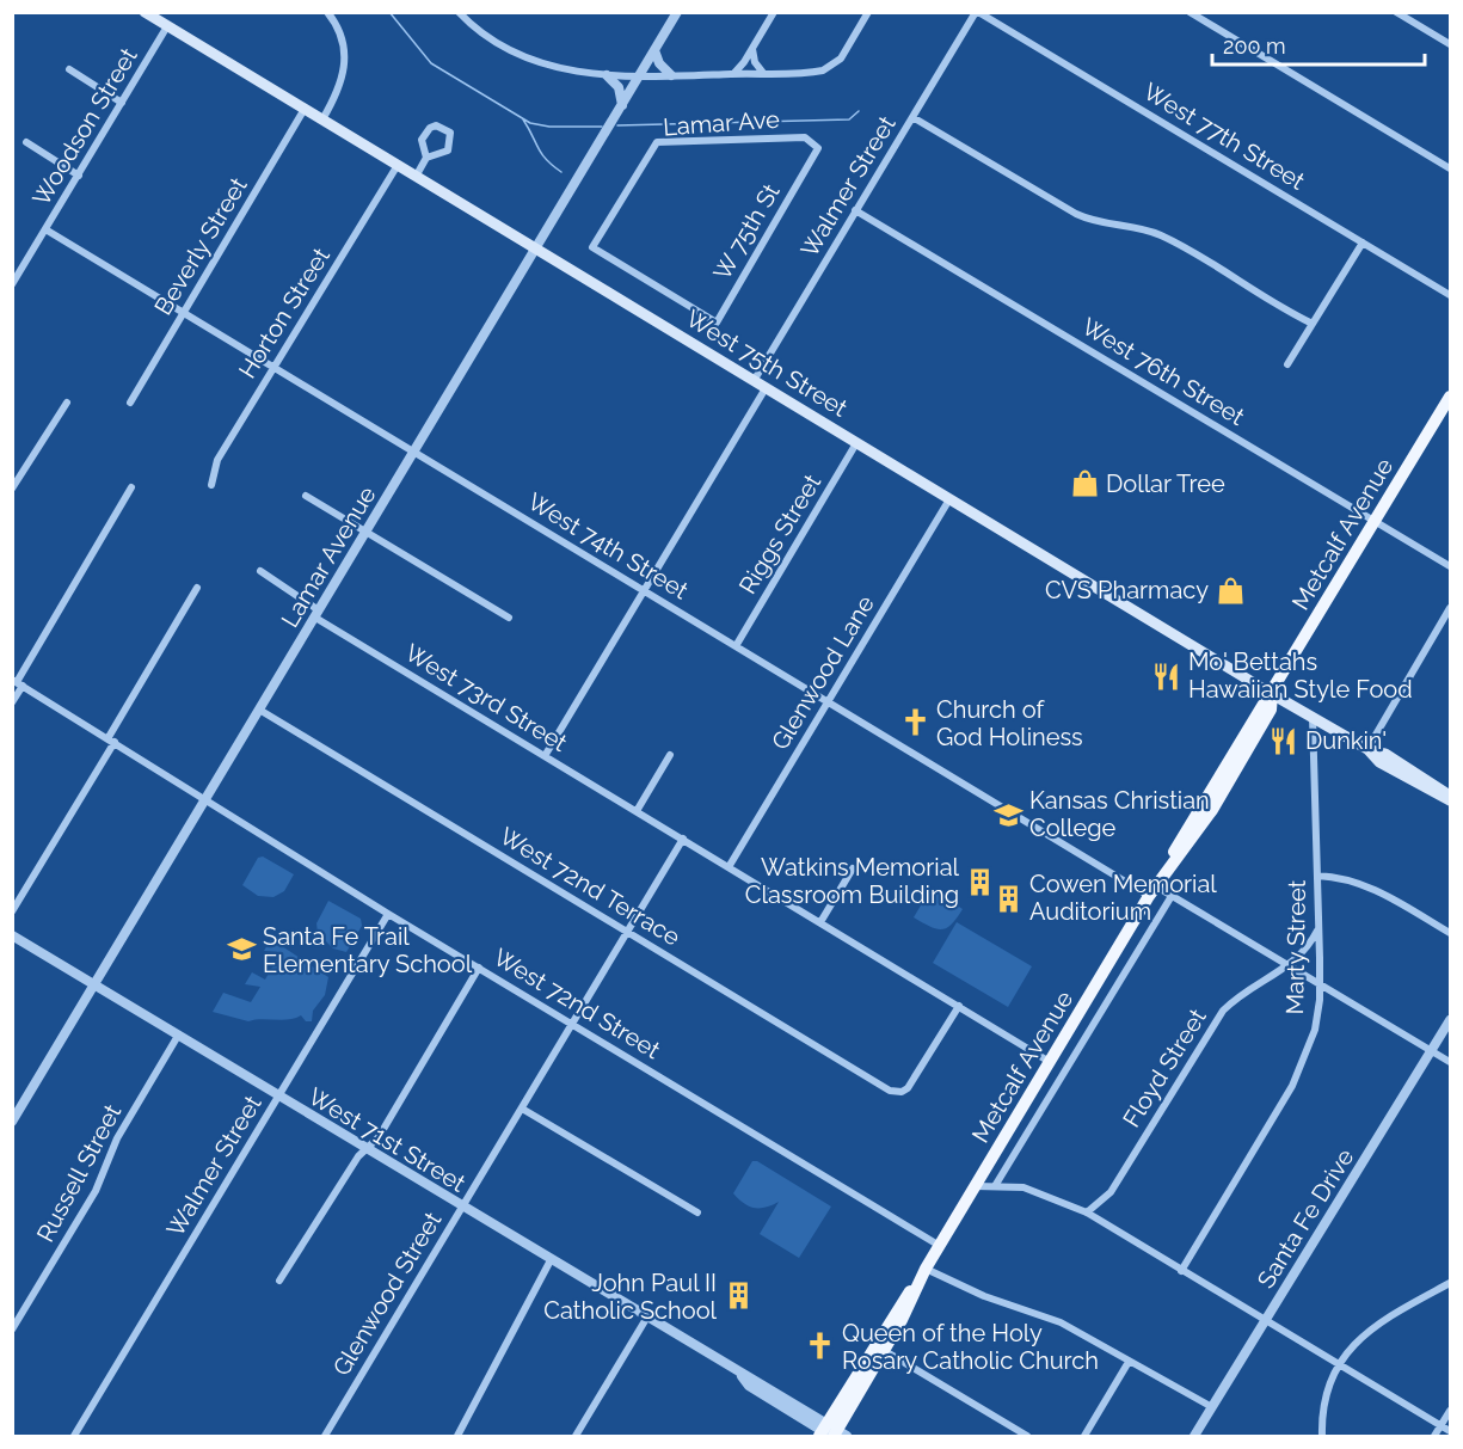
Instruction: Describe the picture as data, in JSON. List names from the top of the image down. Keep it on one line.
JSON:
{"streets":{"main road":["West 75th Street","Metcalf Avenue"],"street":["Lamar Ave","Woodson Street","West 77th Street","Walmer Street","W 75th St","Beverly Street","Horton Street","West 76th Street","Riggs Street","West 74th Street","Lamar Avenue","Glenwood Lane","West 73rd Street","West 72nd Terrace","Marty Street","West 72nd Street","Floyd Street","West 71st Street","Russell Street","Santa Fe Drive","Glenwood Street"]},"crossings":[["Lamar Ave","W 75th St"],["Woodson Street","West 75th Street"],["Woodson Street","West 74th Street"],["West 77th Street","Walmer Street"],["Walmer Street","West 75th Street"],["Walmer Street","West 76th Street"],["Walmer Street","West 72nd Street"],["Walmer Street","West 71st Street"],["Beverly Street","West 75th Street"],["Beverly Street","West 74th Street"],["Horton Street","West 75th Street"],["Horton Street","West 74th Street"],["West 75th Street","Riggs Street"],["West 75th Street","Metcalf Avenue"],["West 75th Street","Lamar Avenue"],["West 75th Street","Glenwood Lane"],["West 75th Street","Marty Street"],["West 76th Street","Metcalf Avenue"],["Riggs Street","West 74th Street"],["Metcalf Avenue","West 74th Street"],["Metcalf Avenue","West 73rd Street"],["Metcalf Avenue","West 72nd Street"],["Metcalf Avenue","West 71st Street"],["West 74th Street","Lamar Avenue"],["West 74th Street","Glenwood Lane"],["West 74th Street","Marty Street"],["West 74th Street","Floyd Street"],["West 74th Street","Santa Fe Drive"],["Lamar Avenue","West 73rd Street"],["Lamar Avenue","West 72nd Terrace"],["Lamar Avenue","West 72nd Street"],["Lamar Avenue","West 71st Street"],["Glenwood Lane","West 73rd Street"],["West 73rd Street","West 72nd Terrace"],["West 73rd Street","Glenwood Street"],["West 72nd Terrace","Glenwood Street"],["Marty Street","Floyd Street"],["West 72nd Street","Glenwood Street"],["West 71st Street","Russell Street"],["West 71st Street","Glenwood Street"]],"places":{"shop":["Dollar Tree","CVS Pharmacy"],"restaurant":["Mo' Bettahs Hawaiian Style Food","Dunkin'"],"church":["Church of God Holiness","Queen of the Holy Rosary Catholic Church"],"school or university":["Kansas Christian College","Santa Fe Trail Elementary School"],"building":["Watkins Memorial Classroom Building","Cowen Memorial Auditorium","John Paul II Catholic School"]},"scale_bar":"200 m"}
